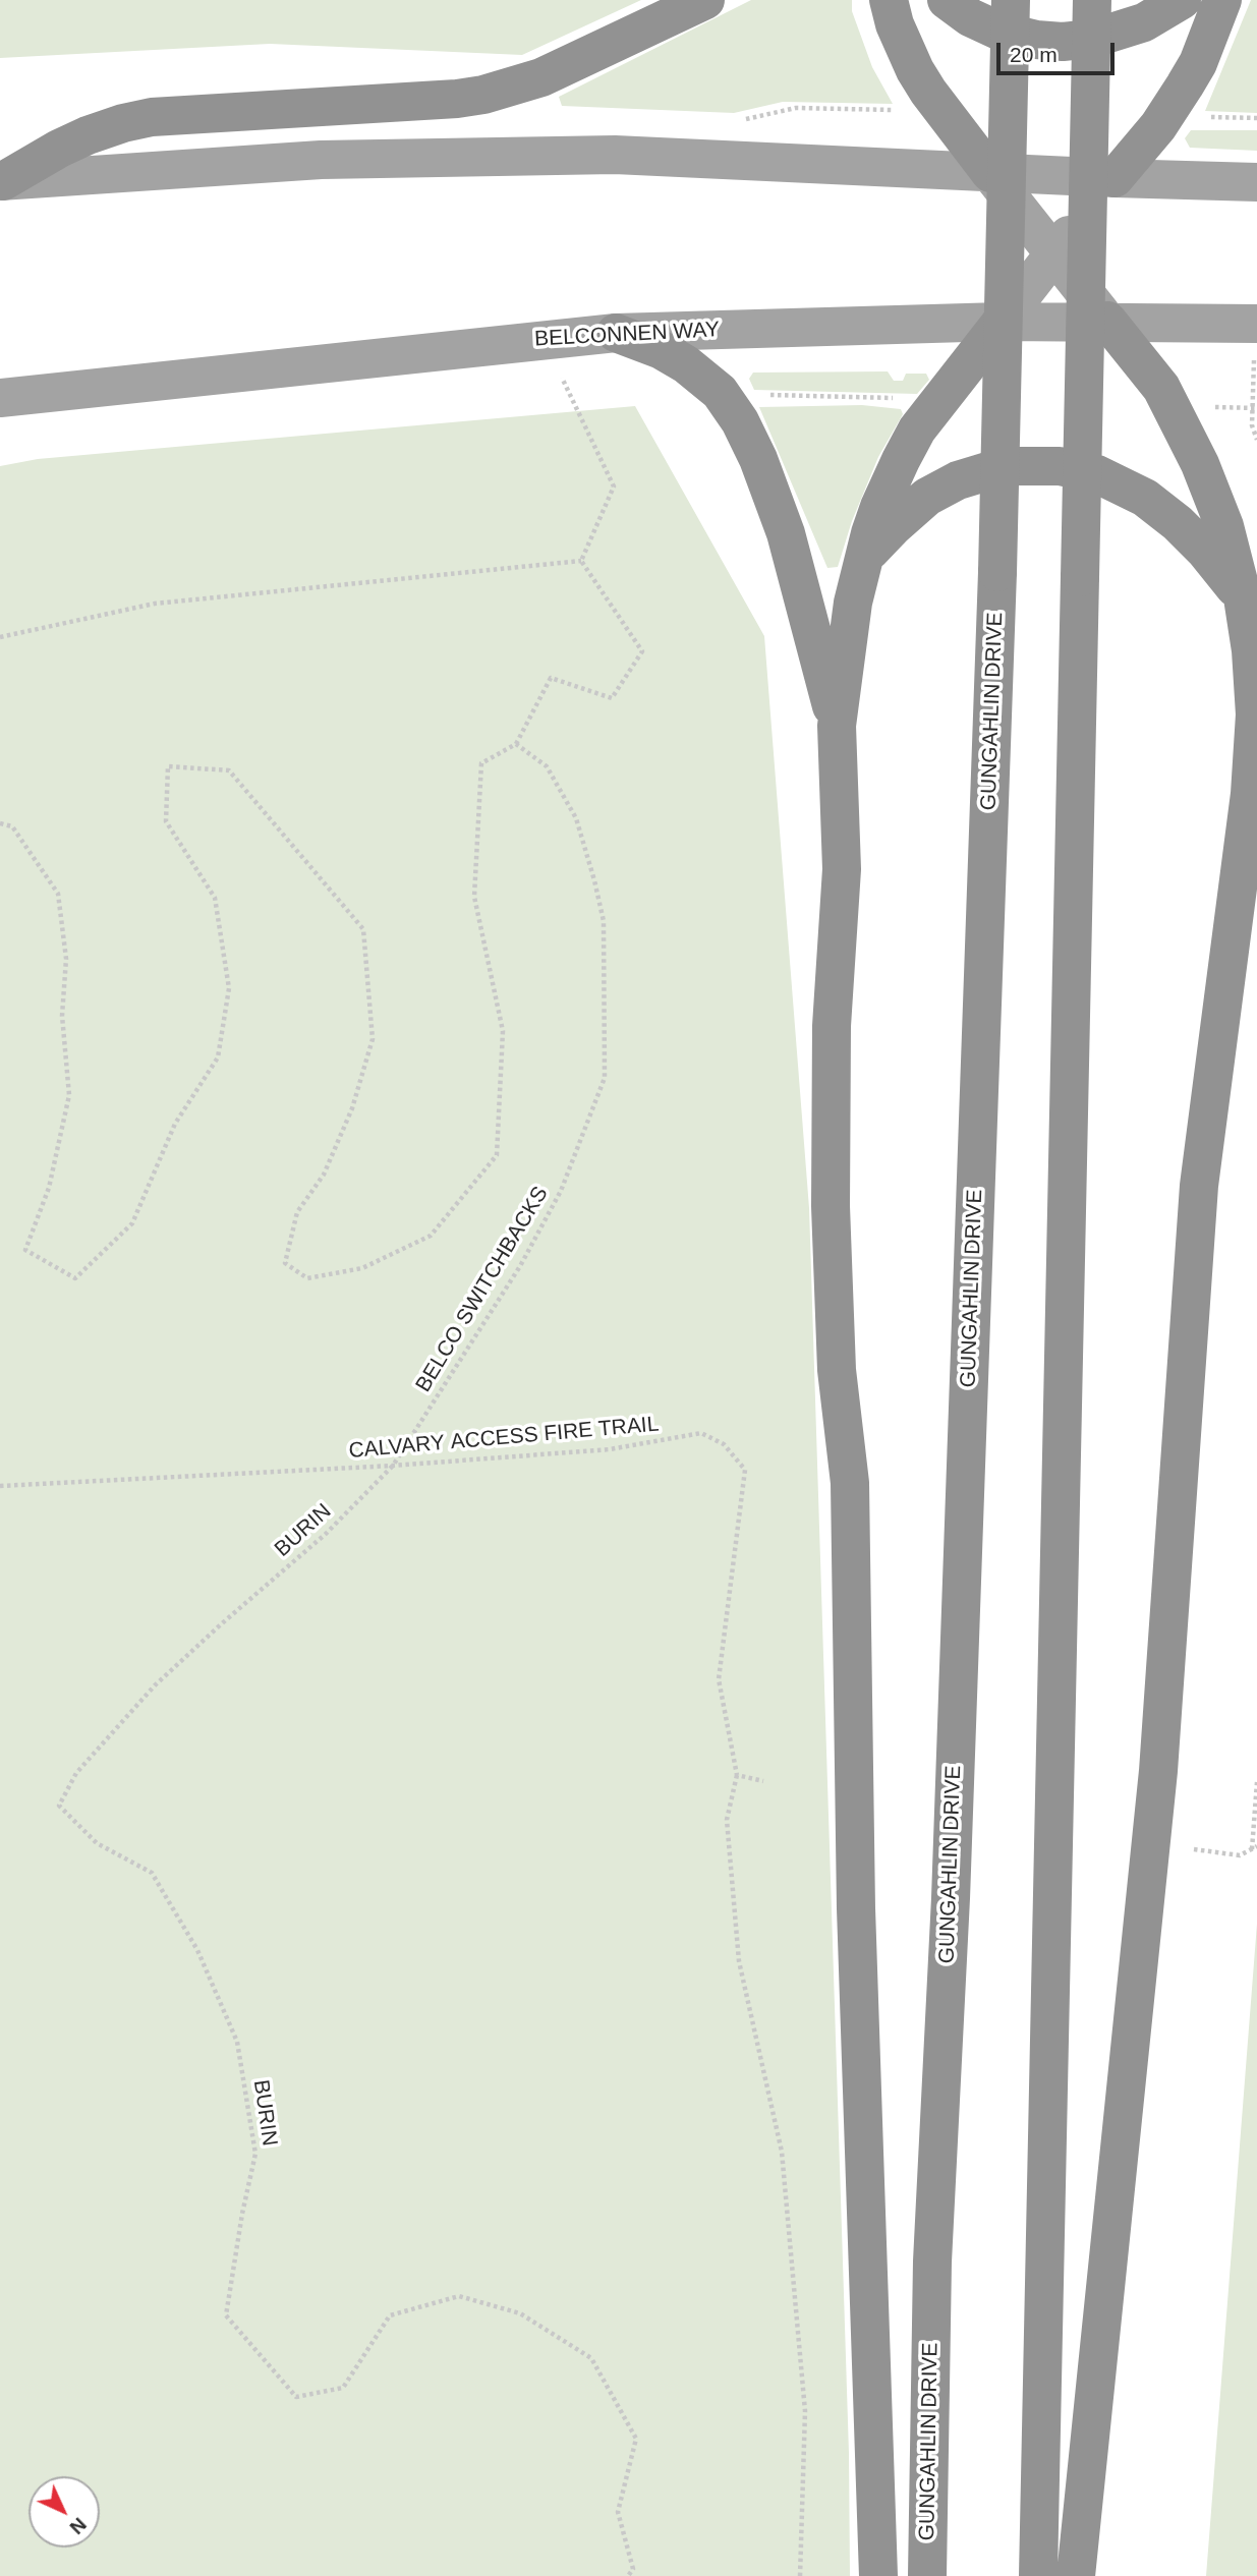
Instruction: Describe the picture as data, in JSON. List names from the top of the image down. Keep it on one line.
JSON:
{"streets":{"highway":["GUNGAHLIN DRIVE"],"main road":["BELCONNEN WAY"],"path":["BELCO SWITCHBACKS","CALVARY ACCESS FIRE TRAIL","BURIN"]},"crossings":[["BELCO SWITCHBACKS","CALVARY ACCESS FIRE TRAIL"],["BELCO SWITCHBACKS","BURIN"],["CALVARY ACCESS FIRE TRAIL","BURIN"]],"scale_bar":"20 m","north":"bottom right"}
